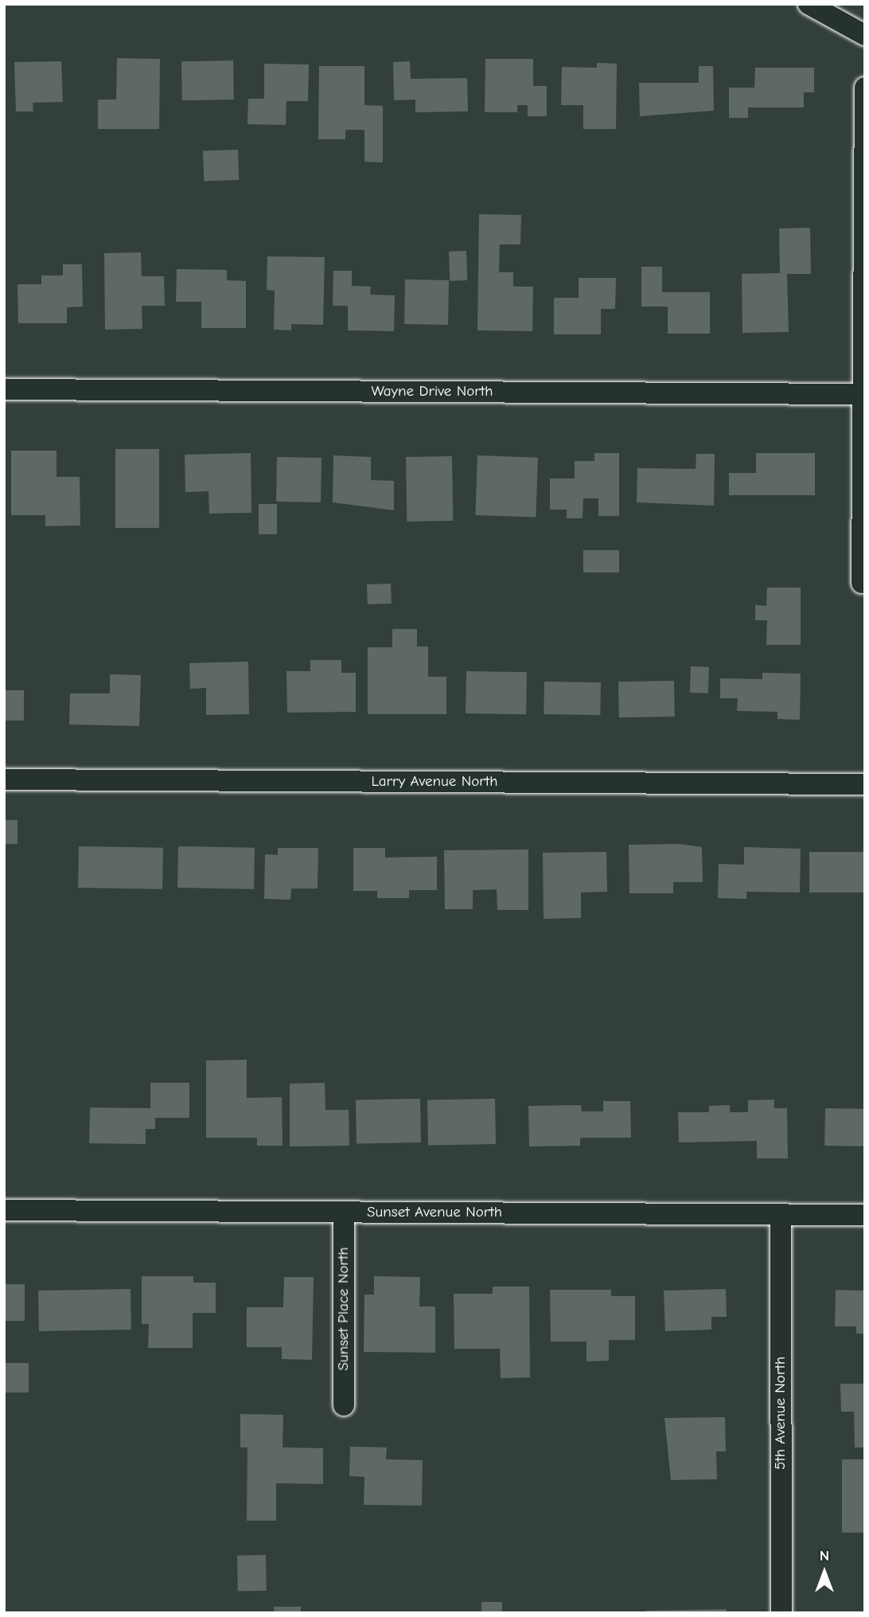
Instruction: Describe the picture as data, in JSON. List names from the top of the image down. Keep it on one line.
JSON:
{"streets":{"street":["Wayne Drive North","Larry Avenue North","Sunset Avenue North","Sunset Place North","5th Avenue North"]},"crossings":[["Sunset Avenue North","Sunset Place North"],["Sunset Avenue North","5th Avenue North"]],"north":"top"}
